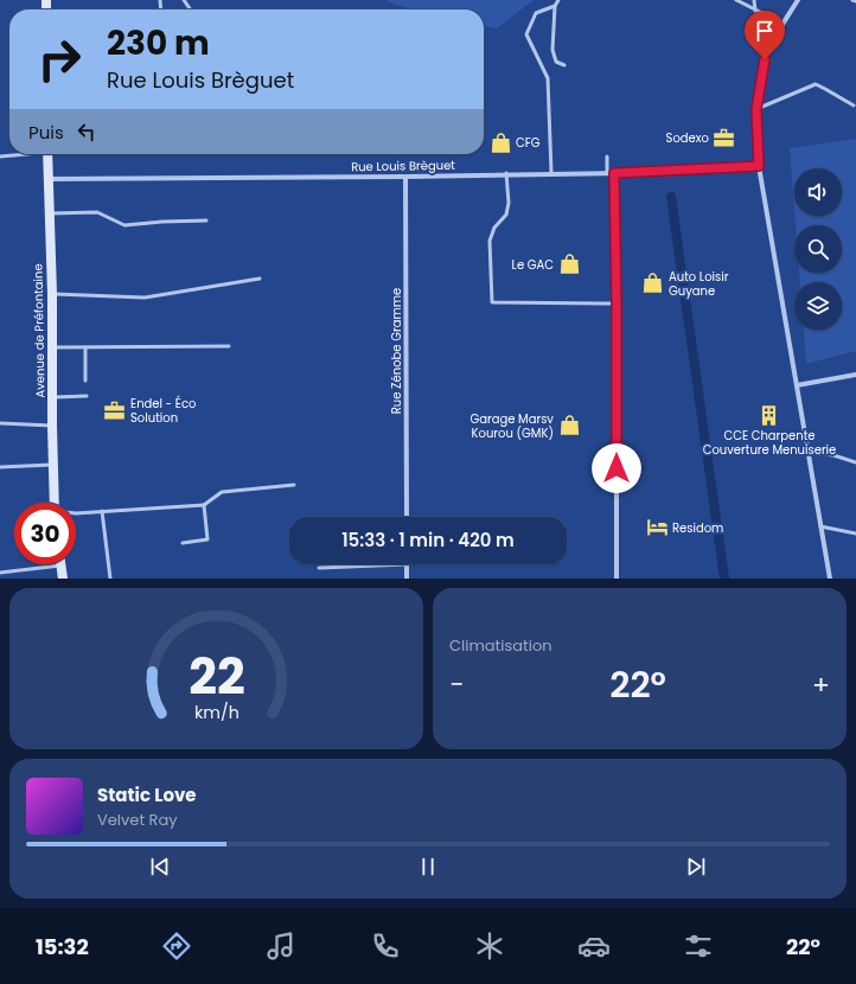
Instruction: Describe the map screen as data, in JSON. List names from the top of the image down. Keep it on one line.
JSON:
{"streets":{"main road":["Avenue de Préfontaine"],"street":["Rue Louis Brèguet","Rue Zénobe Gramme"]},"crossings":[["Rue Louis Brèguet","Avenue de Préfontaine"],["Rue Louis Brèguet","Rue Zénobe Gramme"]],"places":{"office":["Sodexo","Endel - Éco Solution"],"shop":["CFG","Le GAC","Auto Loisir Guyane","Garage Marsy Kourou (GMK)"],"building":["CCE Charpente Couverture Menuiserie"],"hotel":["Residom"]},"page":{"turn":["230 m","Rue Louis Brèguet"],"then":"Puis","limit":"30","trip":"15:33 · 1 min · 420 m","tile":"Climatisation","heat":["−","22°","+"],"song":["Static Love","Velvet Ray"],"tabs":["15:32","22°"],"gauge":["22","km/h"]}}
